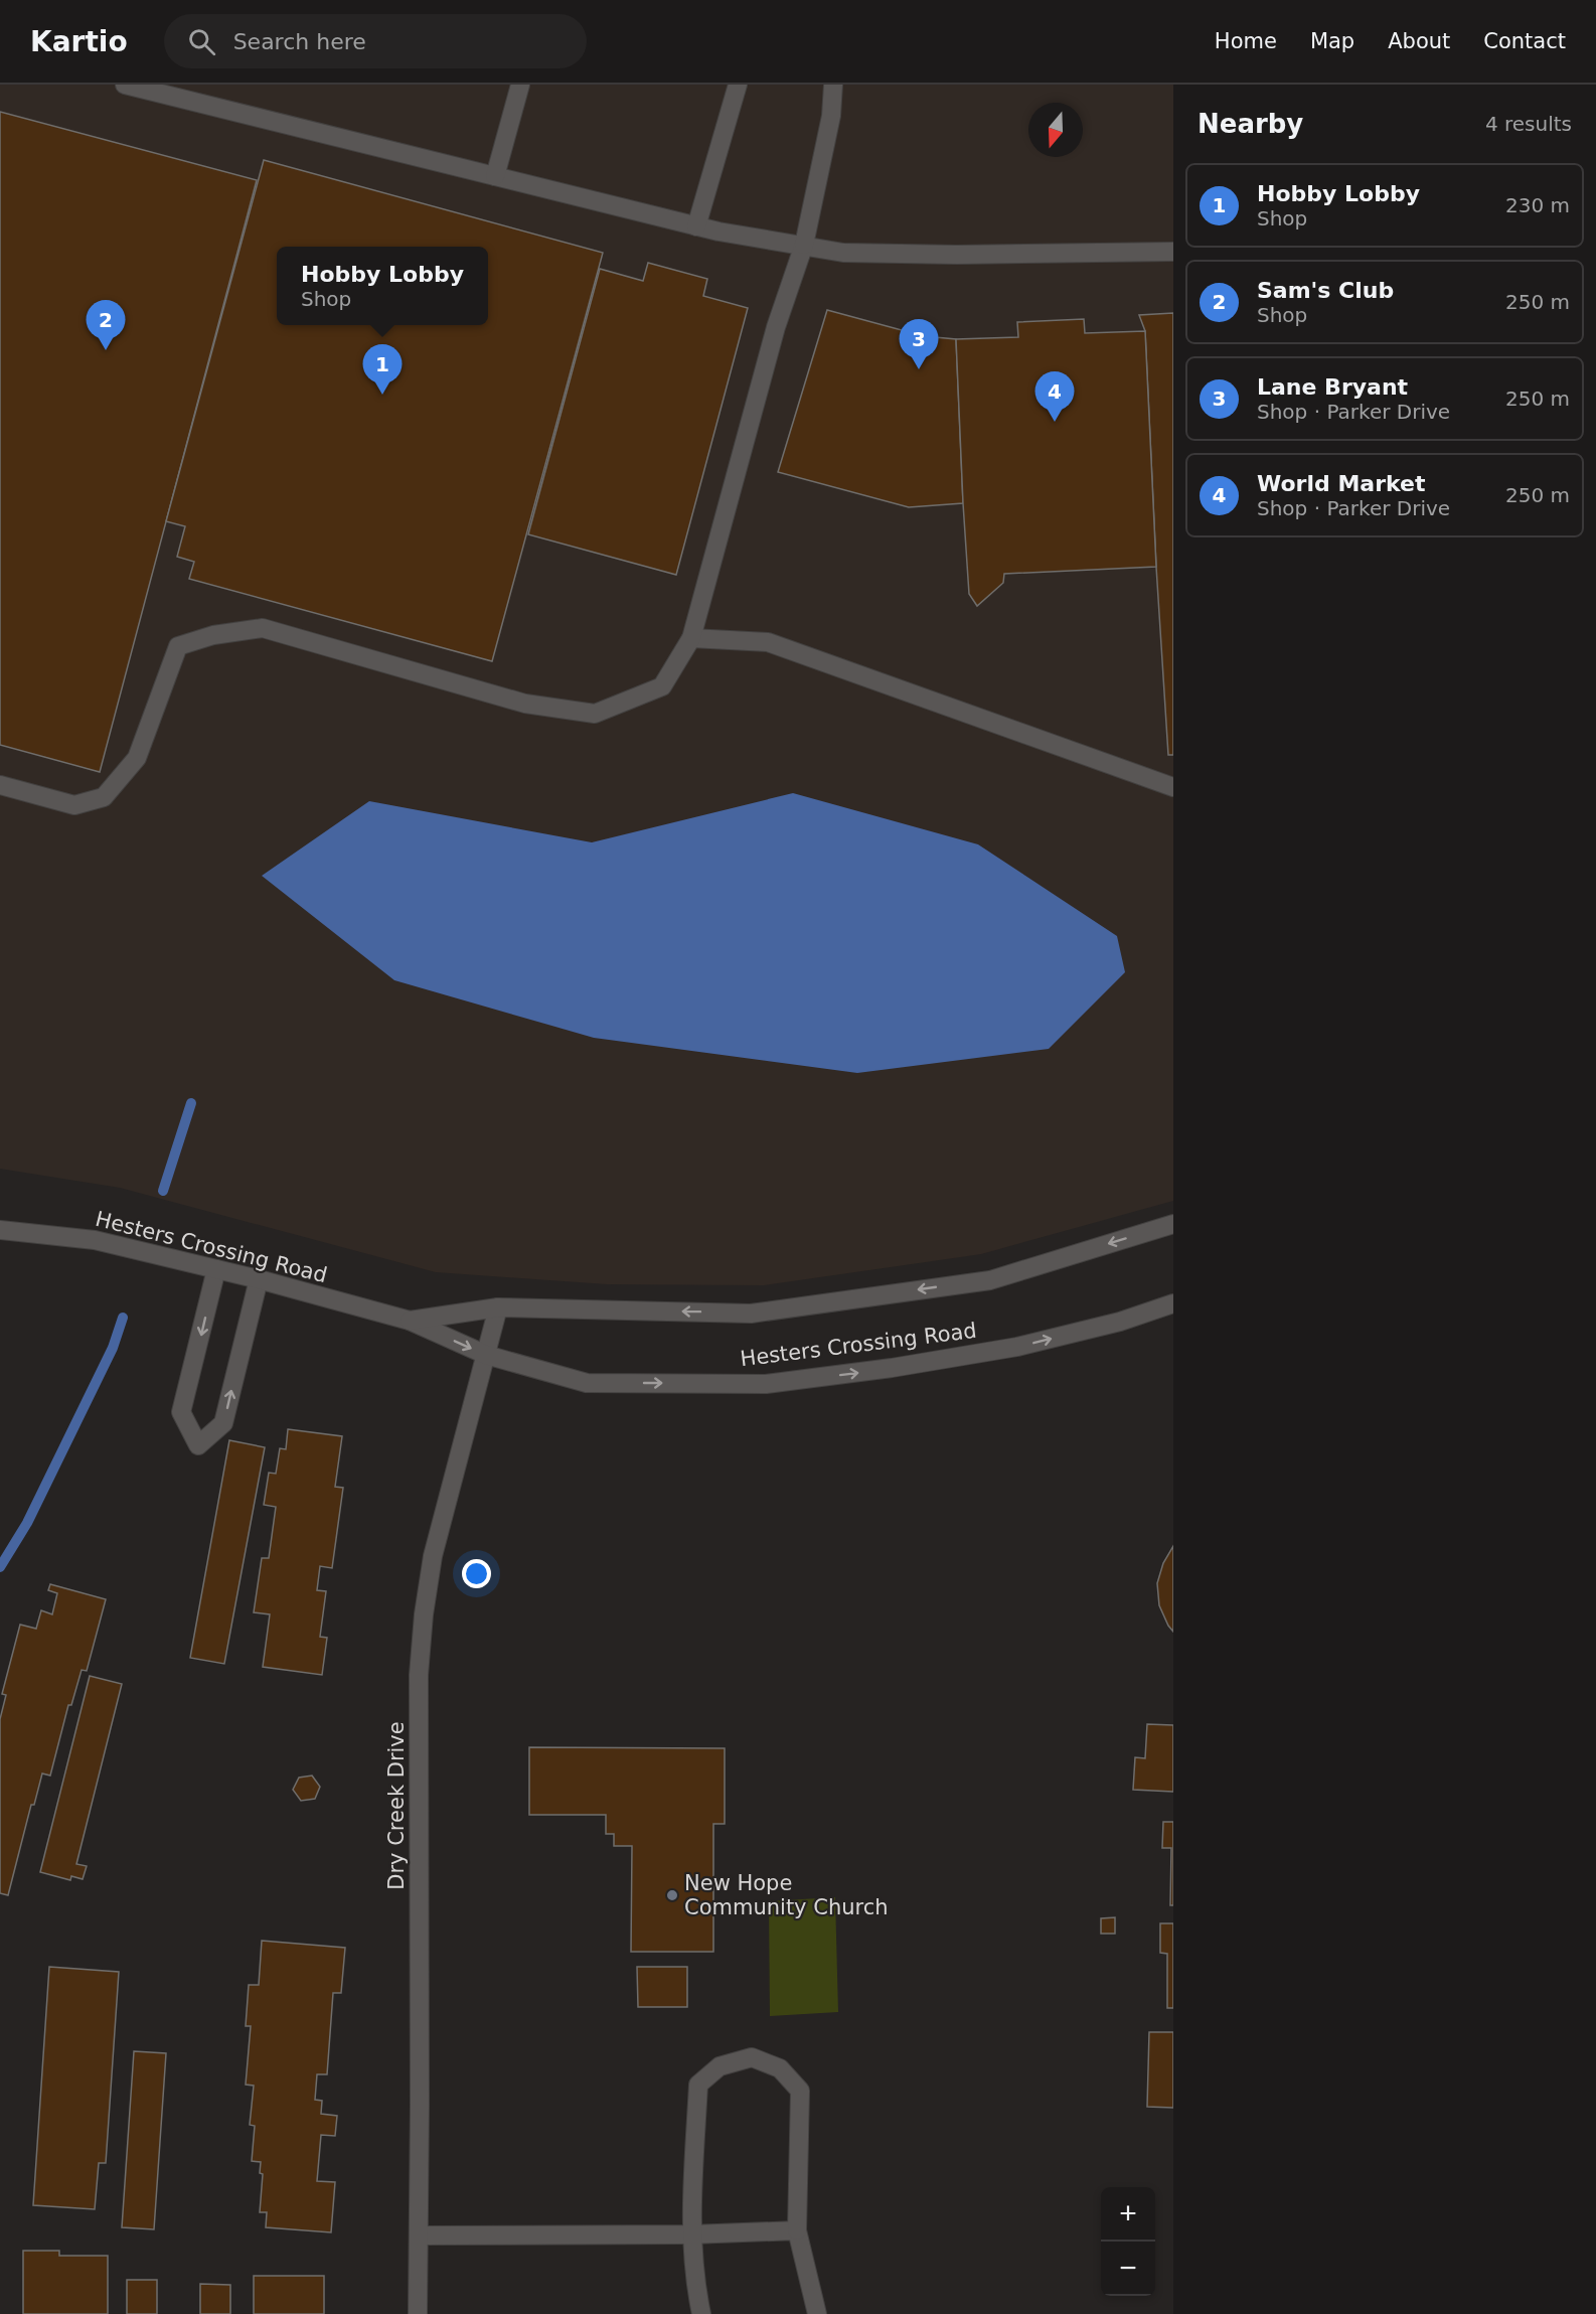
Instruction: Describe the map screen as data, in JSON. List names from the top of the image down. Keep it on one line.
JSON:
{"streets":{"street":["Hesters Crossing Road","Dry Creek Drive"]},"crossings":[["Hesters Crossing Road","Dry Creek Drive"]],"places":["New Hope Community Church"],"north":"bottom","page":{"header":"Kartio","search":"Search here","nav":["Home","Map","About","Contact"],"heading":["Nearby","4 results"],"list":[{"mark":"1","name":"Hobby Lobby","note":"Shop","value":"230 m"},{"mark":"2","name":"Sam's Club","note":"Shop","value":"250 m"},{"mark":"3","name":"Lane Bryant","note":"Shop · Parker Drive","value":"250 m"},{"mark":"4","name":"World Market","note":"Shop · Parker Drive","value":"250 m"}],"popup":["Hobby Lobby","Shop"],"pins":["2","3","1","4"],"map_buttons":["+","−"]}}
